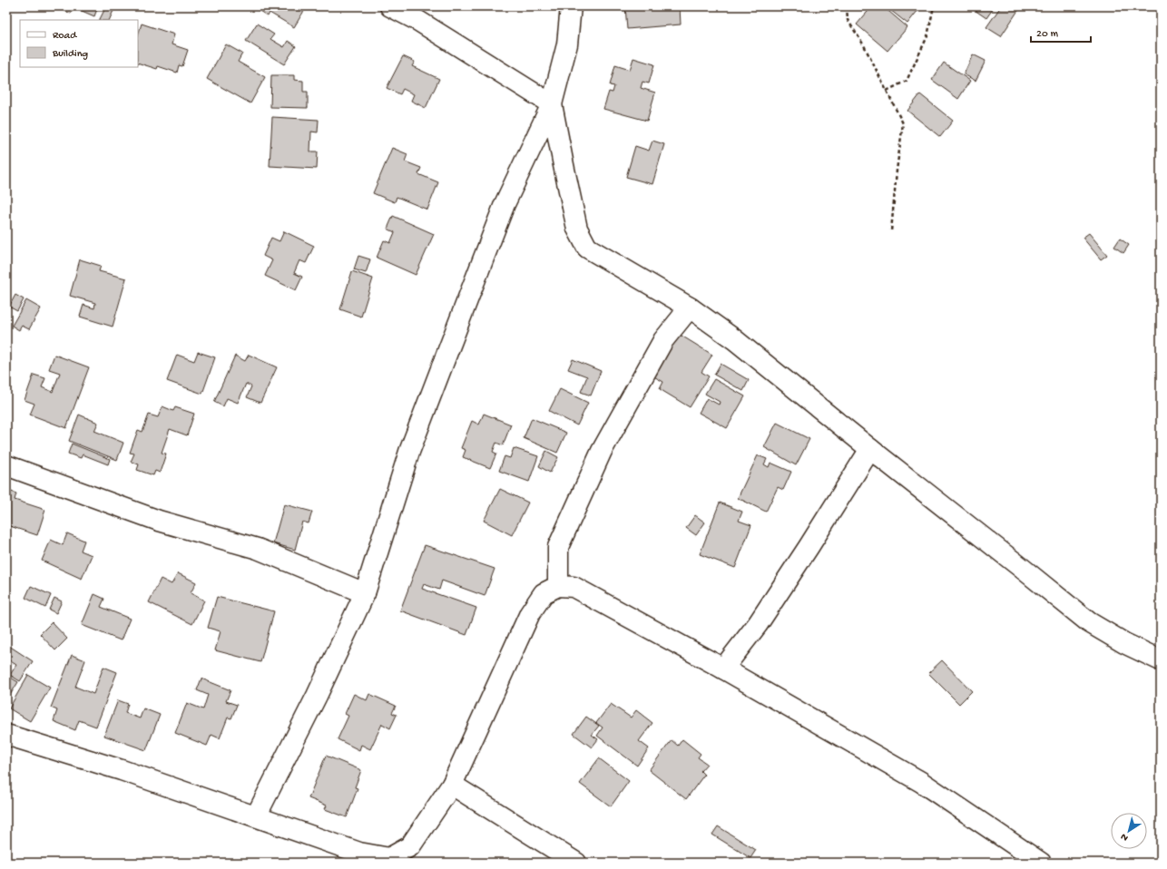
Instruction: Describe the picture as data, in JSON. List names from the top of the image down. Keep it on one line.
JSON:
{"legend":["Road","Building"],"scale_bar":"20 m","north":"bottom left"}
